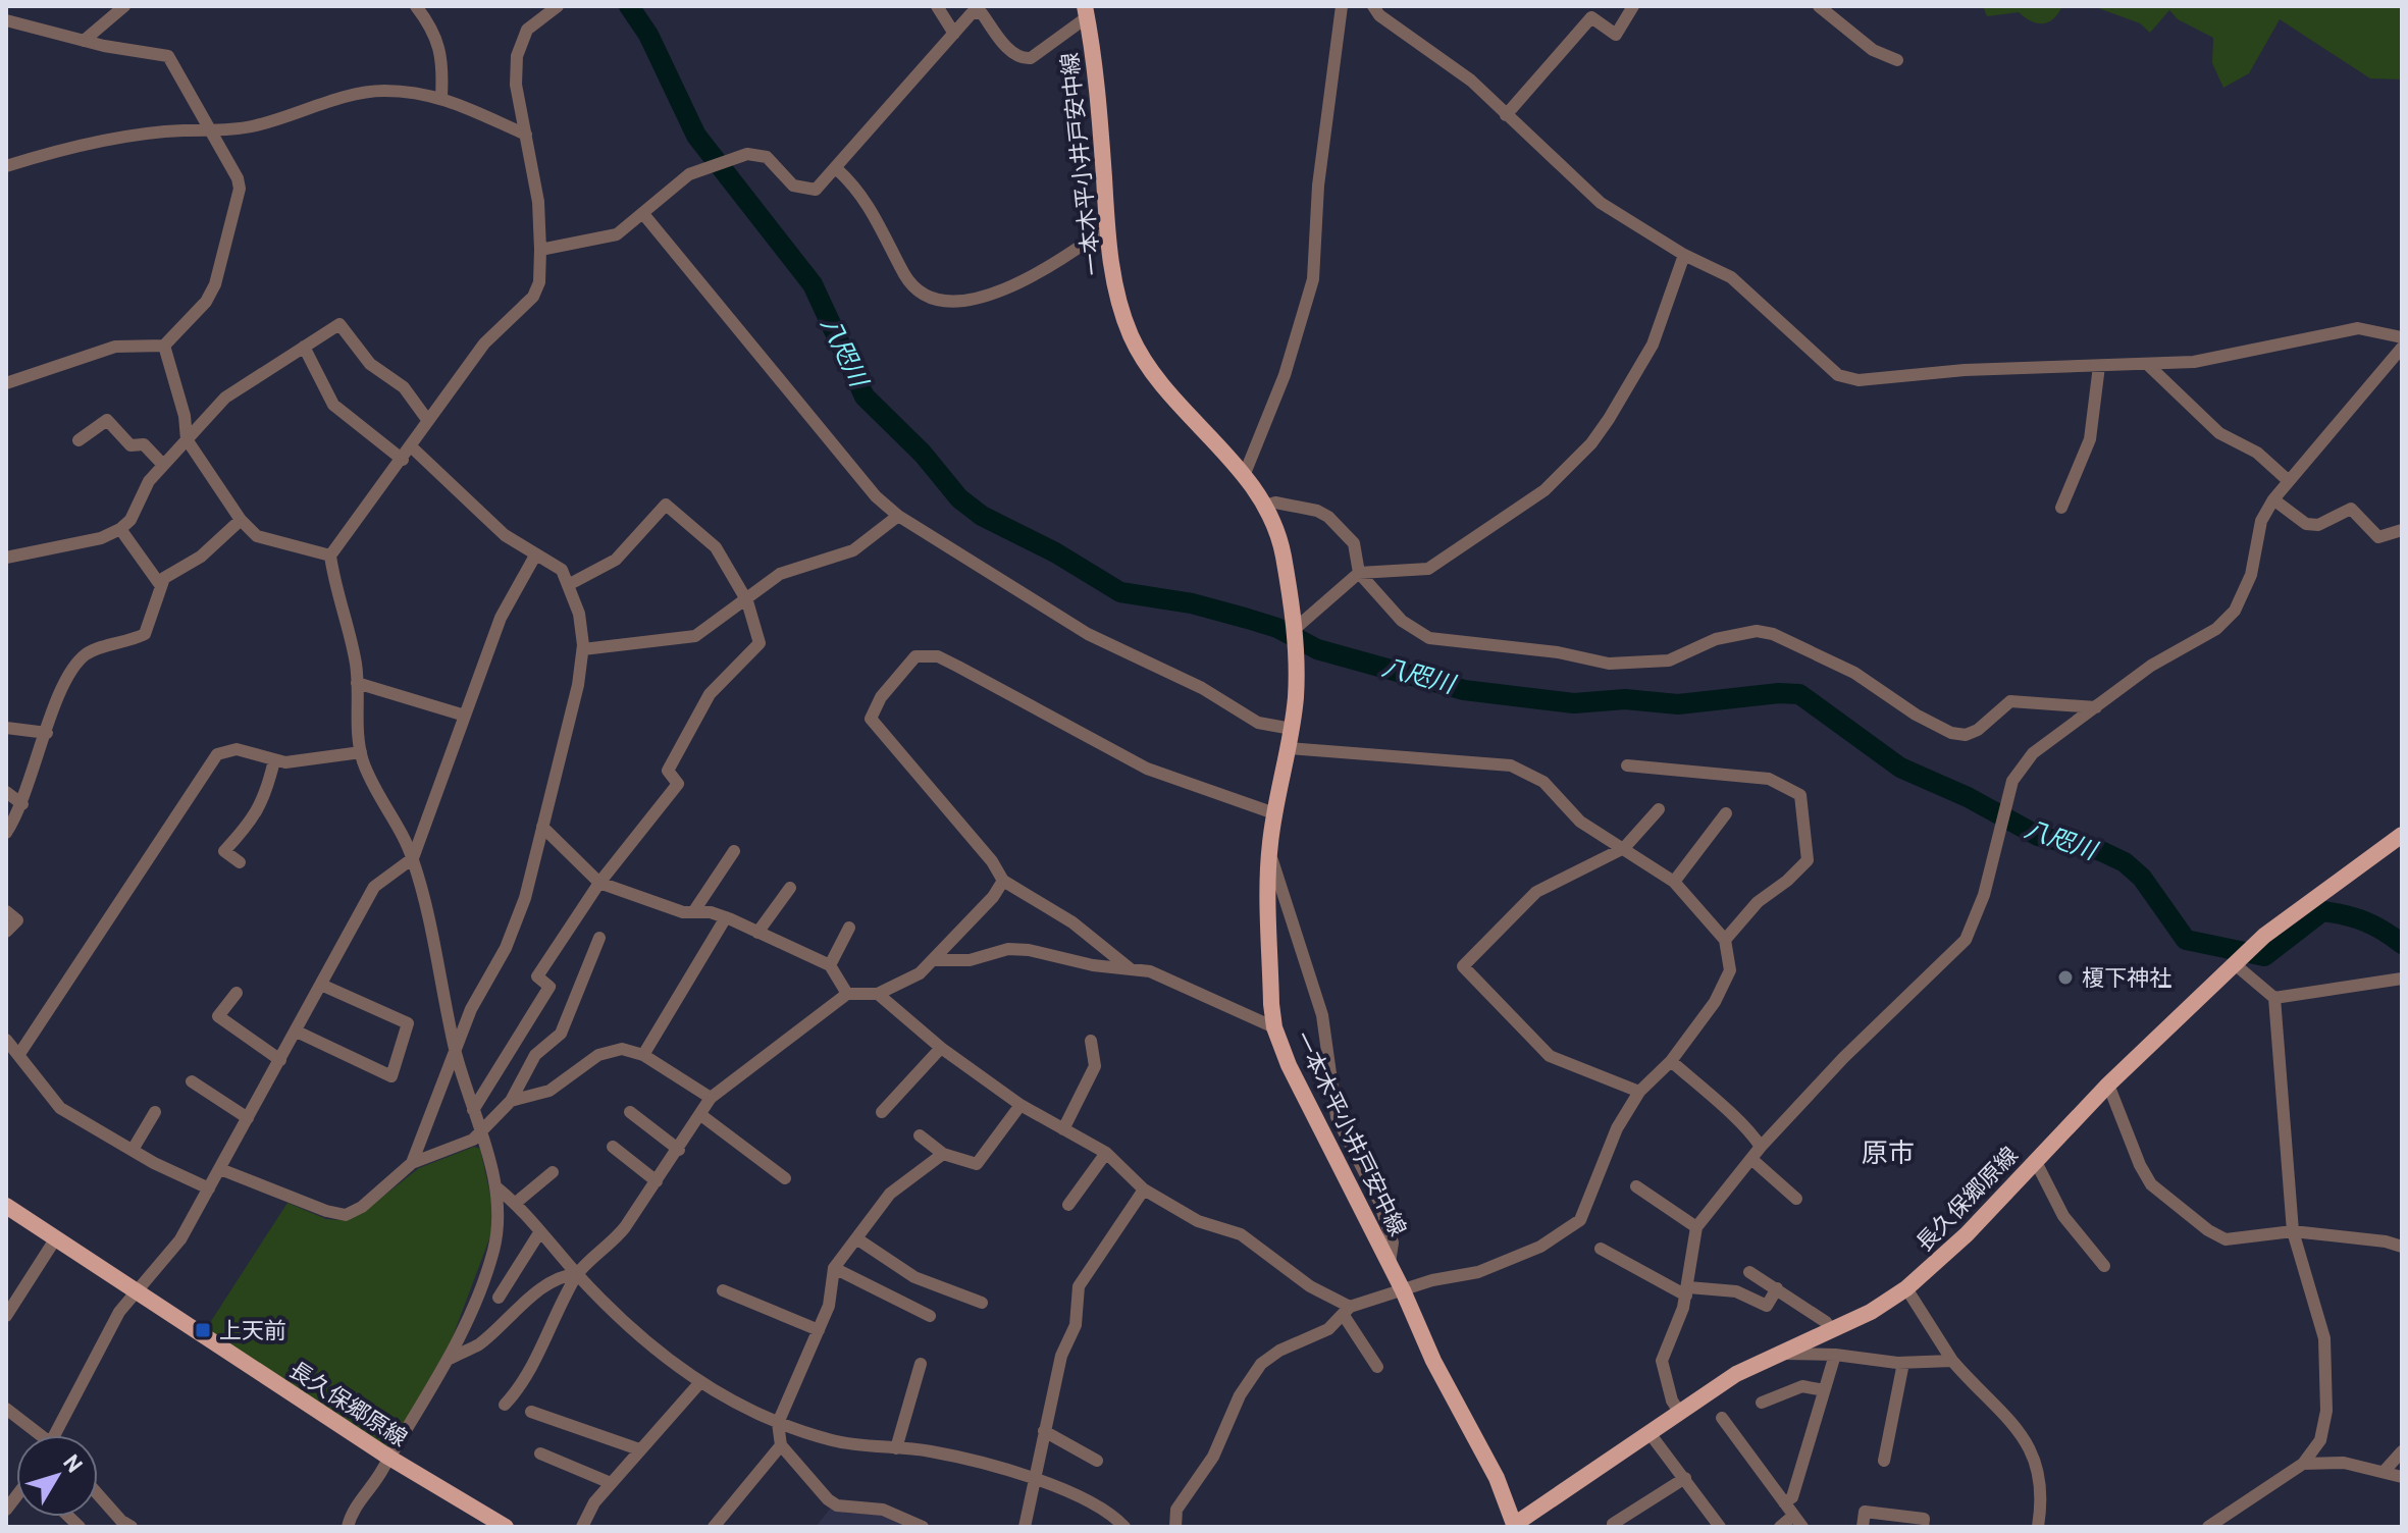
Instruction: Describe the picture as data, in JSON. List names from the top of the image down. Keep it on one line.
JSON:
{"streets":{"main road":["一本木平小井戸安中線","長久保郷原線"]},"crossings":[["一本木平小井戸安中線","長久保郷原線"]],"districts":["原市"],"water":["八咫川"],"places":{"other":["榎下神社"],"transit":["上天前"]},"north":"top right"}
